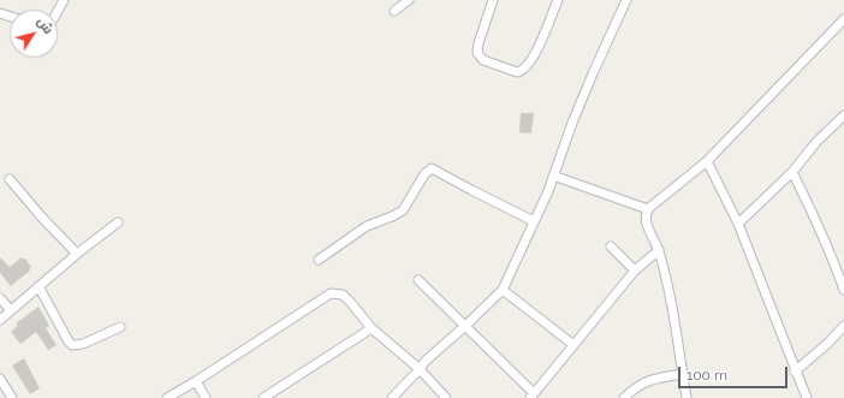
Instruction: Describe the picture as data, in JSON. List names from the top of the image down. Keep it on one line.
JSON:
{"scale_bar":"100 m","north":"top right"}
